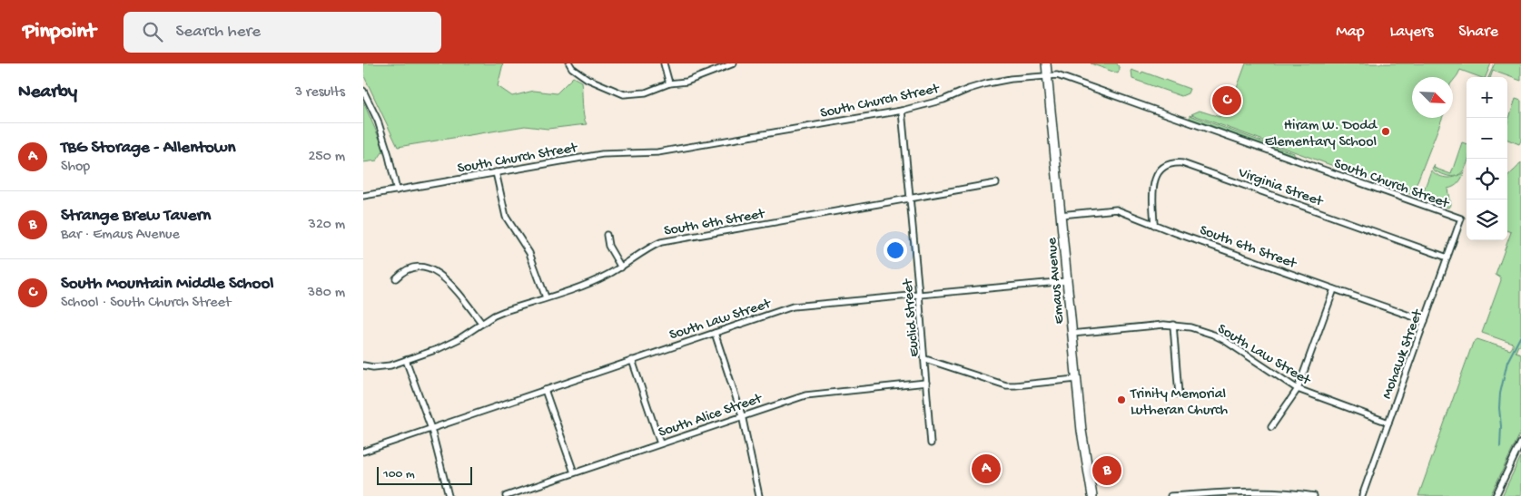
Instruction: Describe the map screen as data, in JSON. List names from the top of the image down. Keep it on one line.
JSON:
{"streets":{"main road":["Emaus Avenue"],"street":["South Church Street","Virginia Street","South 6th Street","South Law Street","Euclid Street","Mohawk Street","South Alice Street"]},"crossings":[["South Church Street","Emaus Avenue"],["South Church Street","Euclid Street"],["South Church Street","Mohawk Street"],["Virginia Street","South 6th Street"],["Virginia Street","Mohawk Street"],["South 6th Street","Emaus Avenue"],["South 6th Street","Euclid Street"],["South 6th Street","Mohawk Street"],["Emaus Avenue","South Law Street"],["South Law Street","Euclid Street"],["South Law Street","Mohawk Street"],["Euclid Street","South Alice Street"]],"places":["Hiram W. Dodd Elementary School","Trinity Memorial Lutheran Church"],"scale_bar":"100 m","north":"bottom right","page":{"header":"Pinpoint","search":"Search here","nav":["Map","Layers","Share"],"heading":["Nearby","3 results"],"map_buttons":["+","−"],"pins":["C","A","B"],"list":[{"mark":"A","name":"TBG Storage - Allentown","note":"Shop","value":"250 m"},{"mark":"B","name":"Strange Brew Tavern","note":"Bar · Emaus Avenue","value":"320 m"},{"mark":"C","name":"South Mountain Middle School","note":"School · South Church Street","value":"380 m"}],"scale":"100 m"}}
